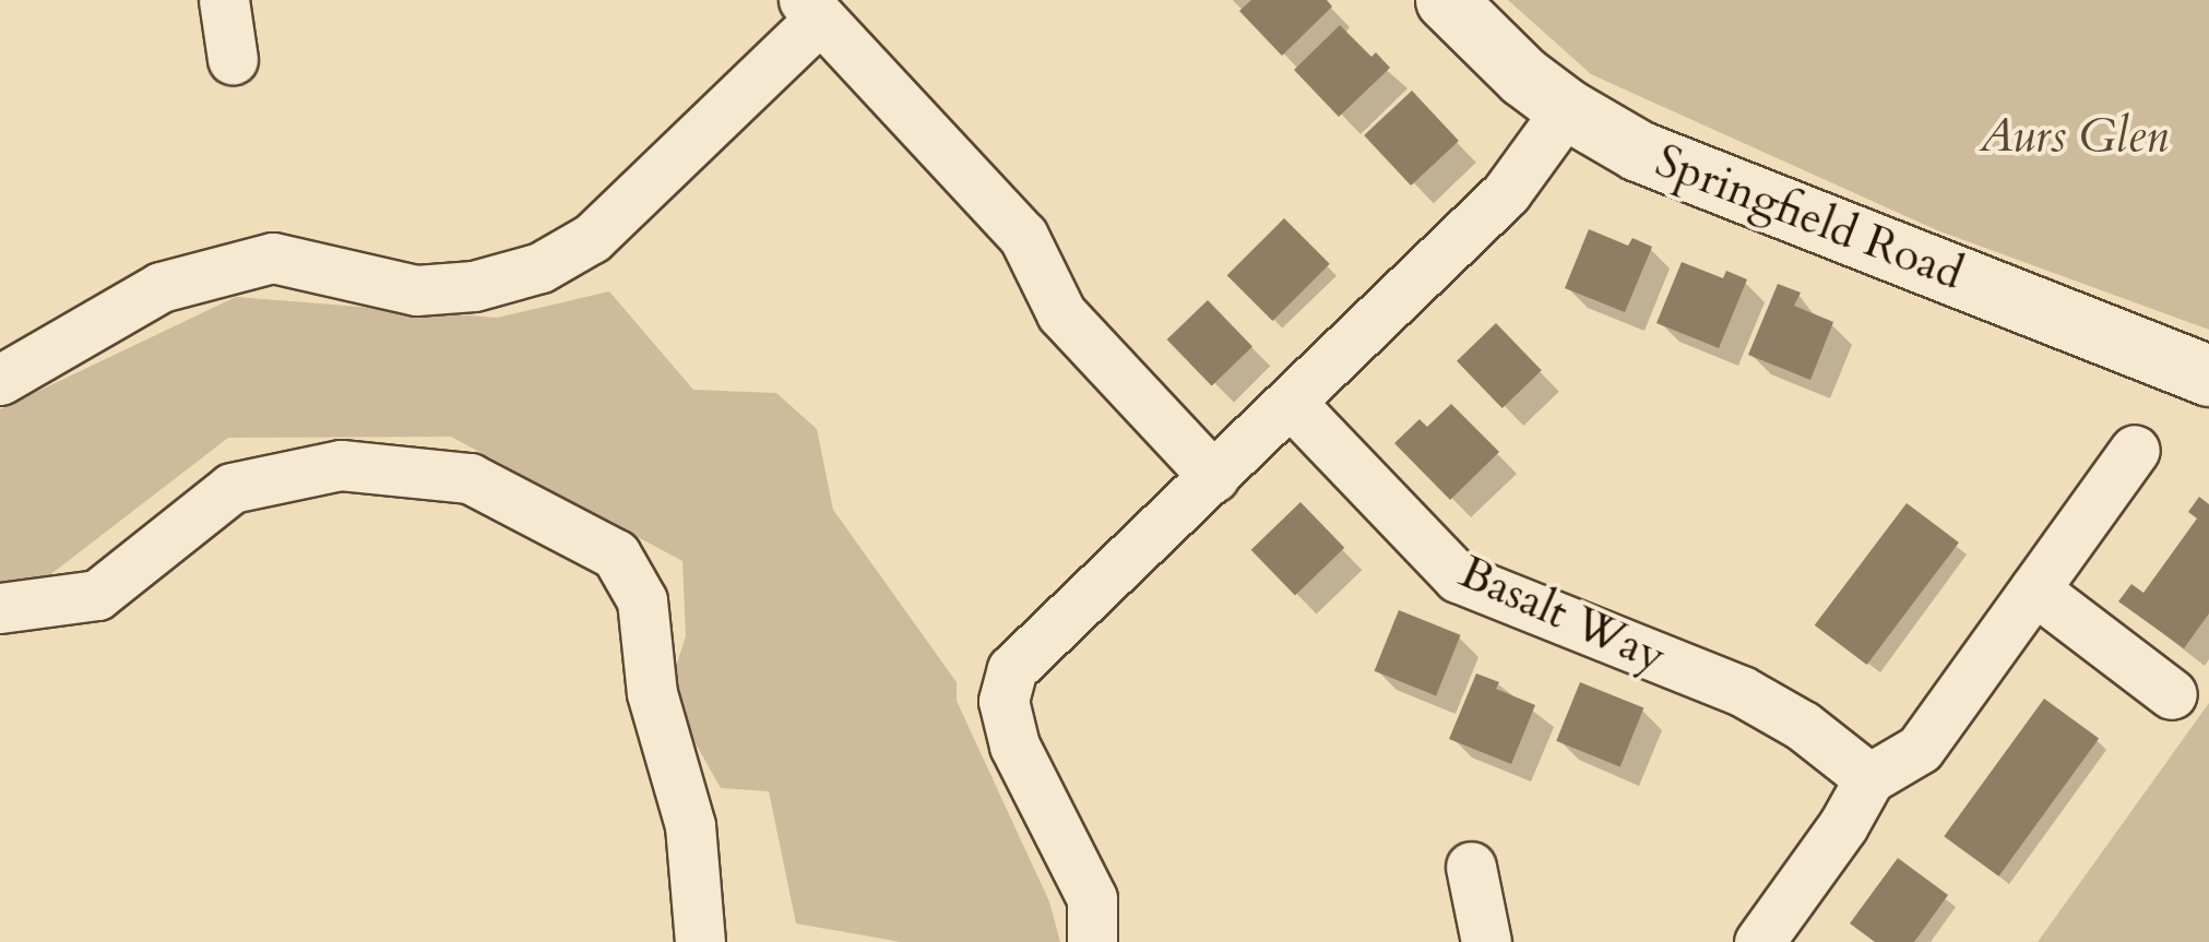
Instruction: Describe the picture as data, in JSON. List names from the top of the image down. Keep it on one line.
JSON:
{"streets":{"street":["Springfield Road","Basalt Way"]},"parks":["Aurs Glen"]}
